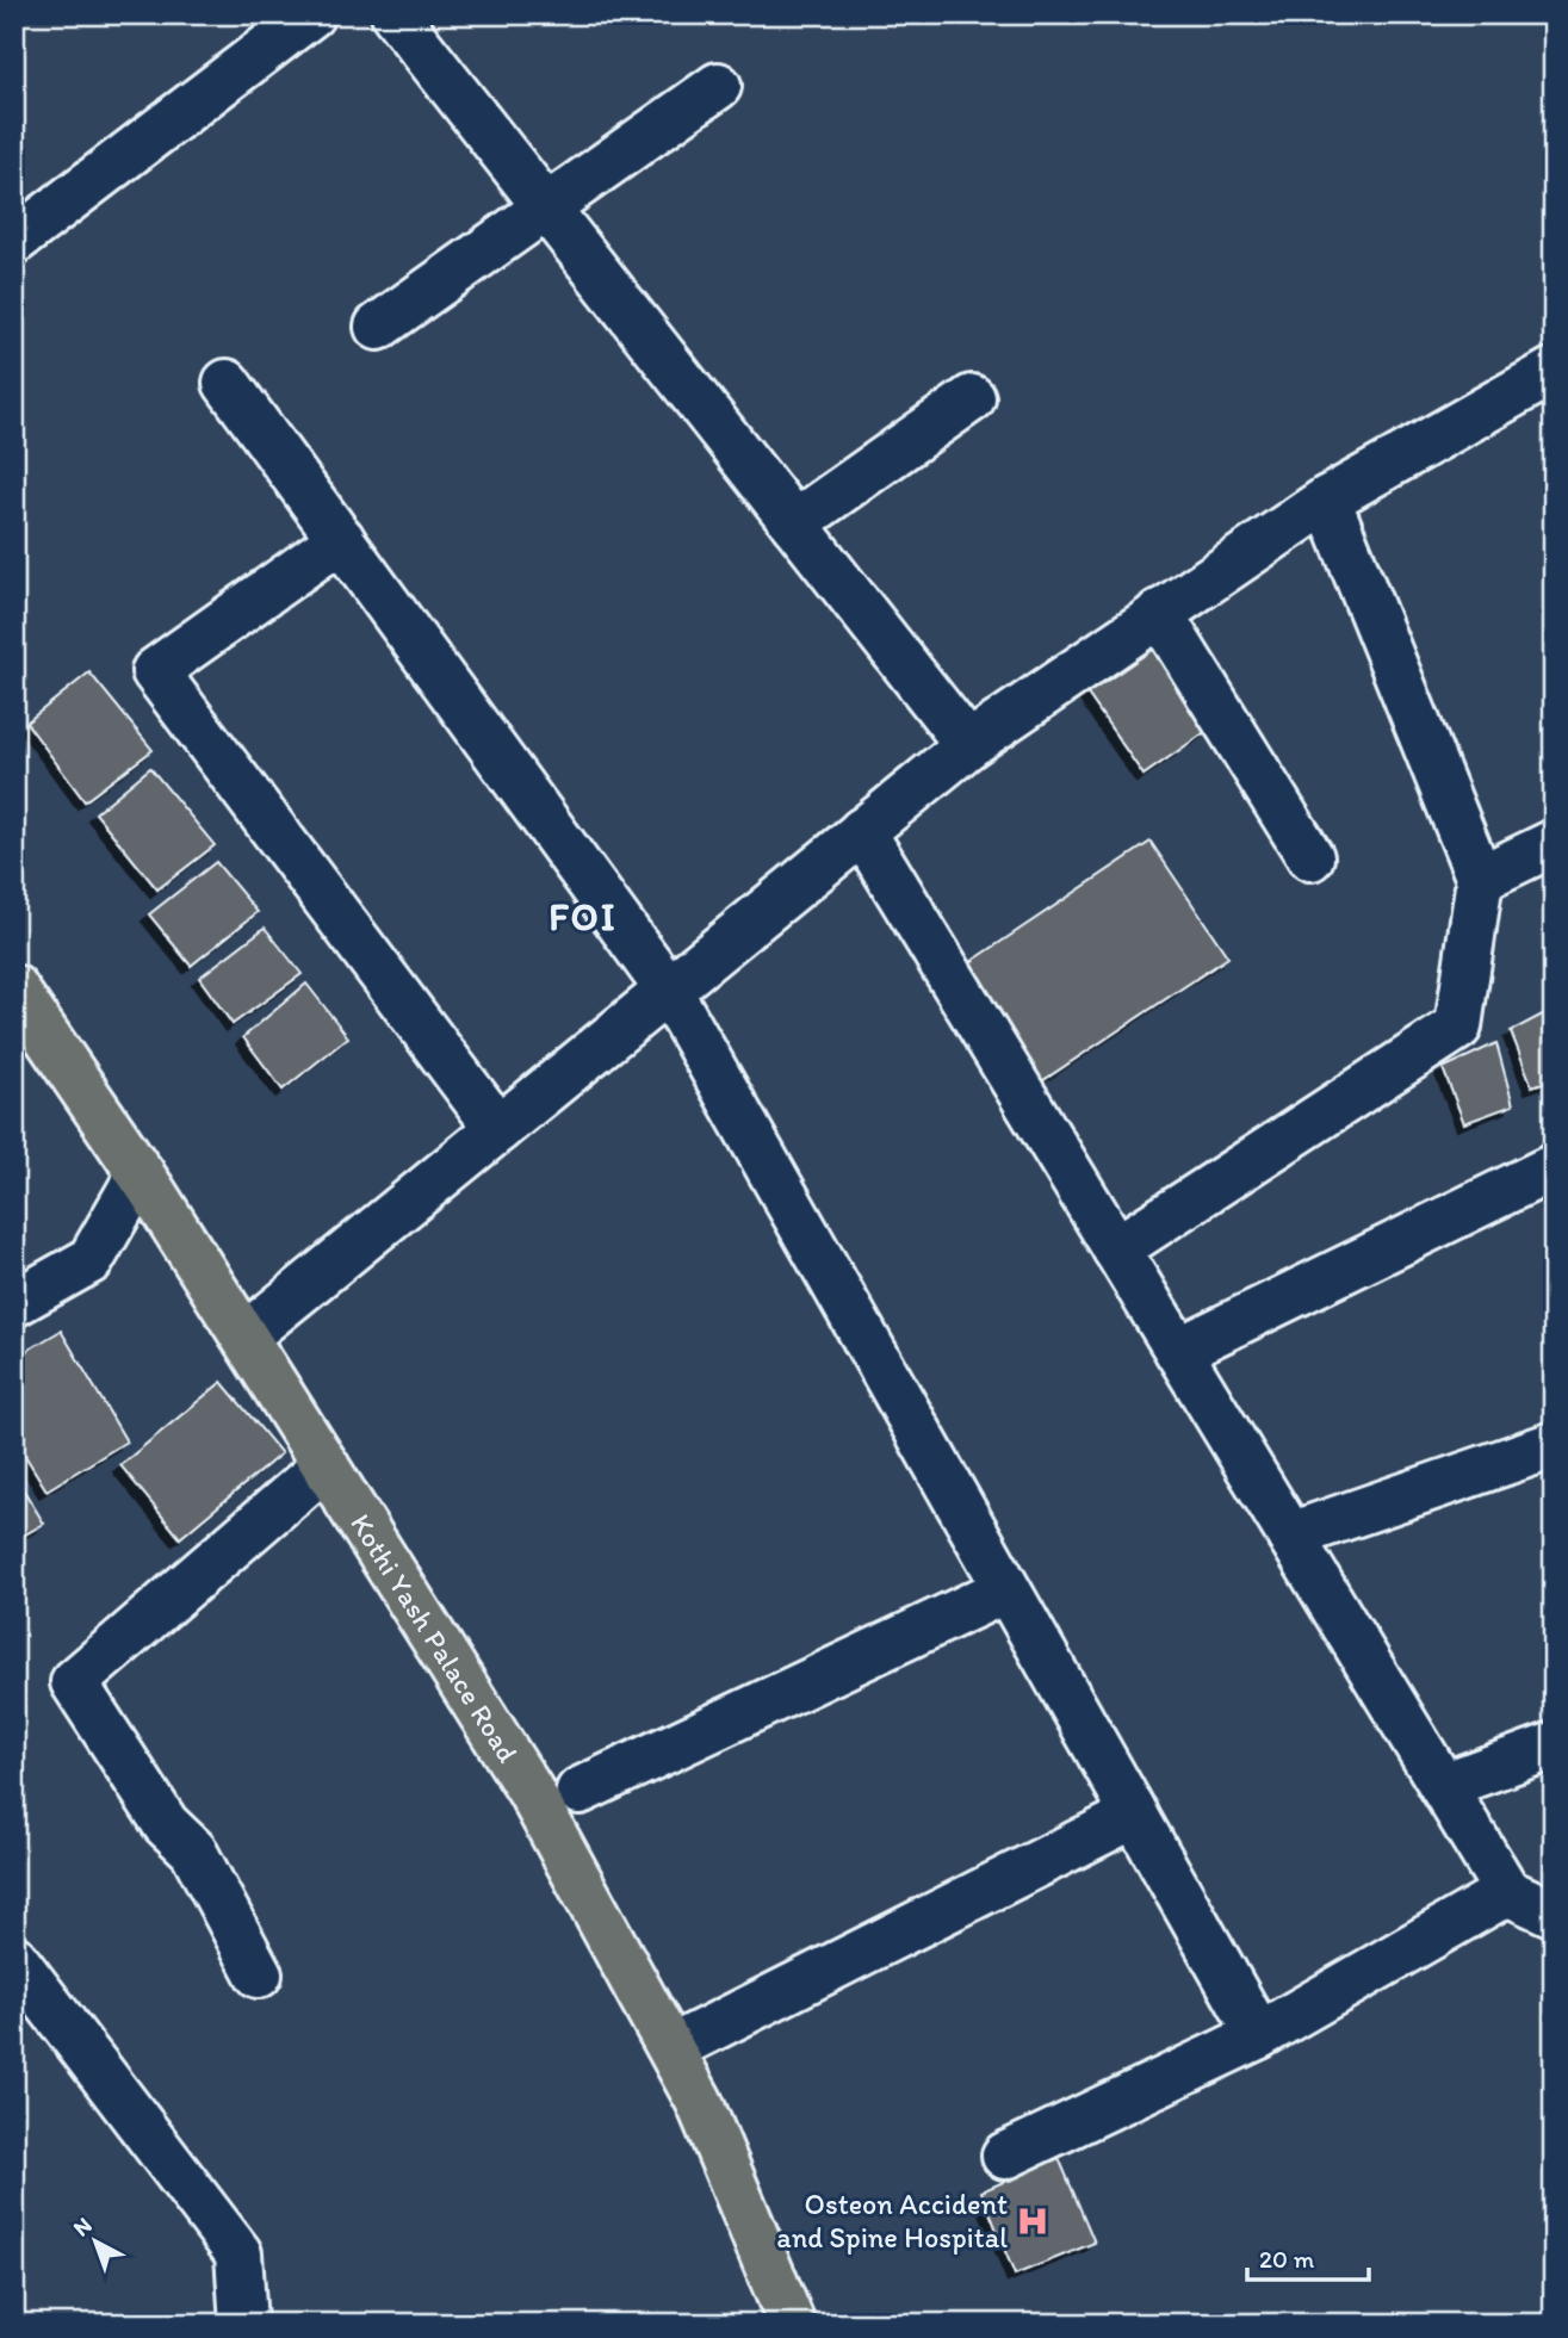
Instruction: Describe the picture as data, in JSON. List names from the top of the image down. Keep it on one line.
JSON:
{"streets":{"main road":["Kothi Yash Palace Road"]},"districts":["FOI"],"places":{"hospital":["Osteon Accident and Spine Hospital"]},"scale_bar":"20 m","north":"top left"}
